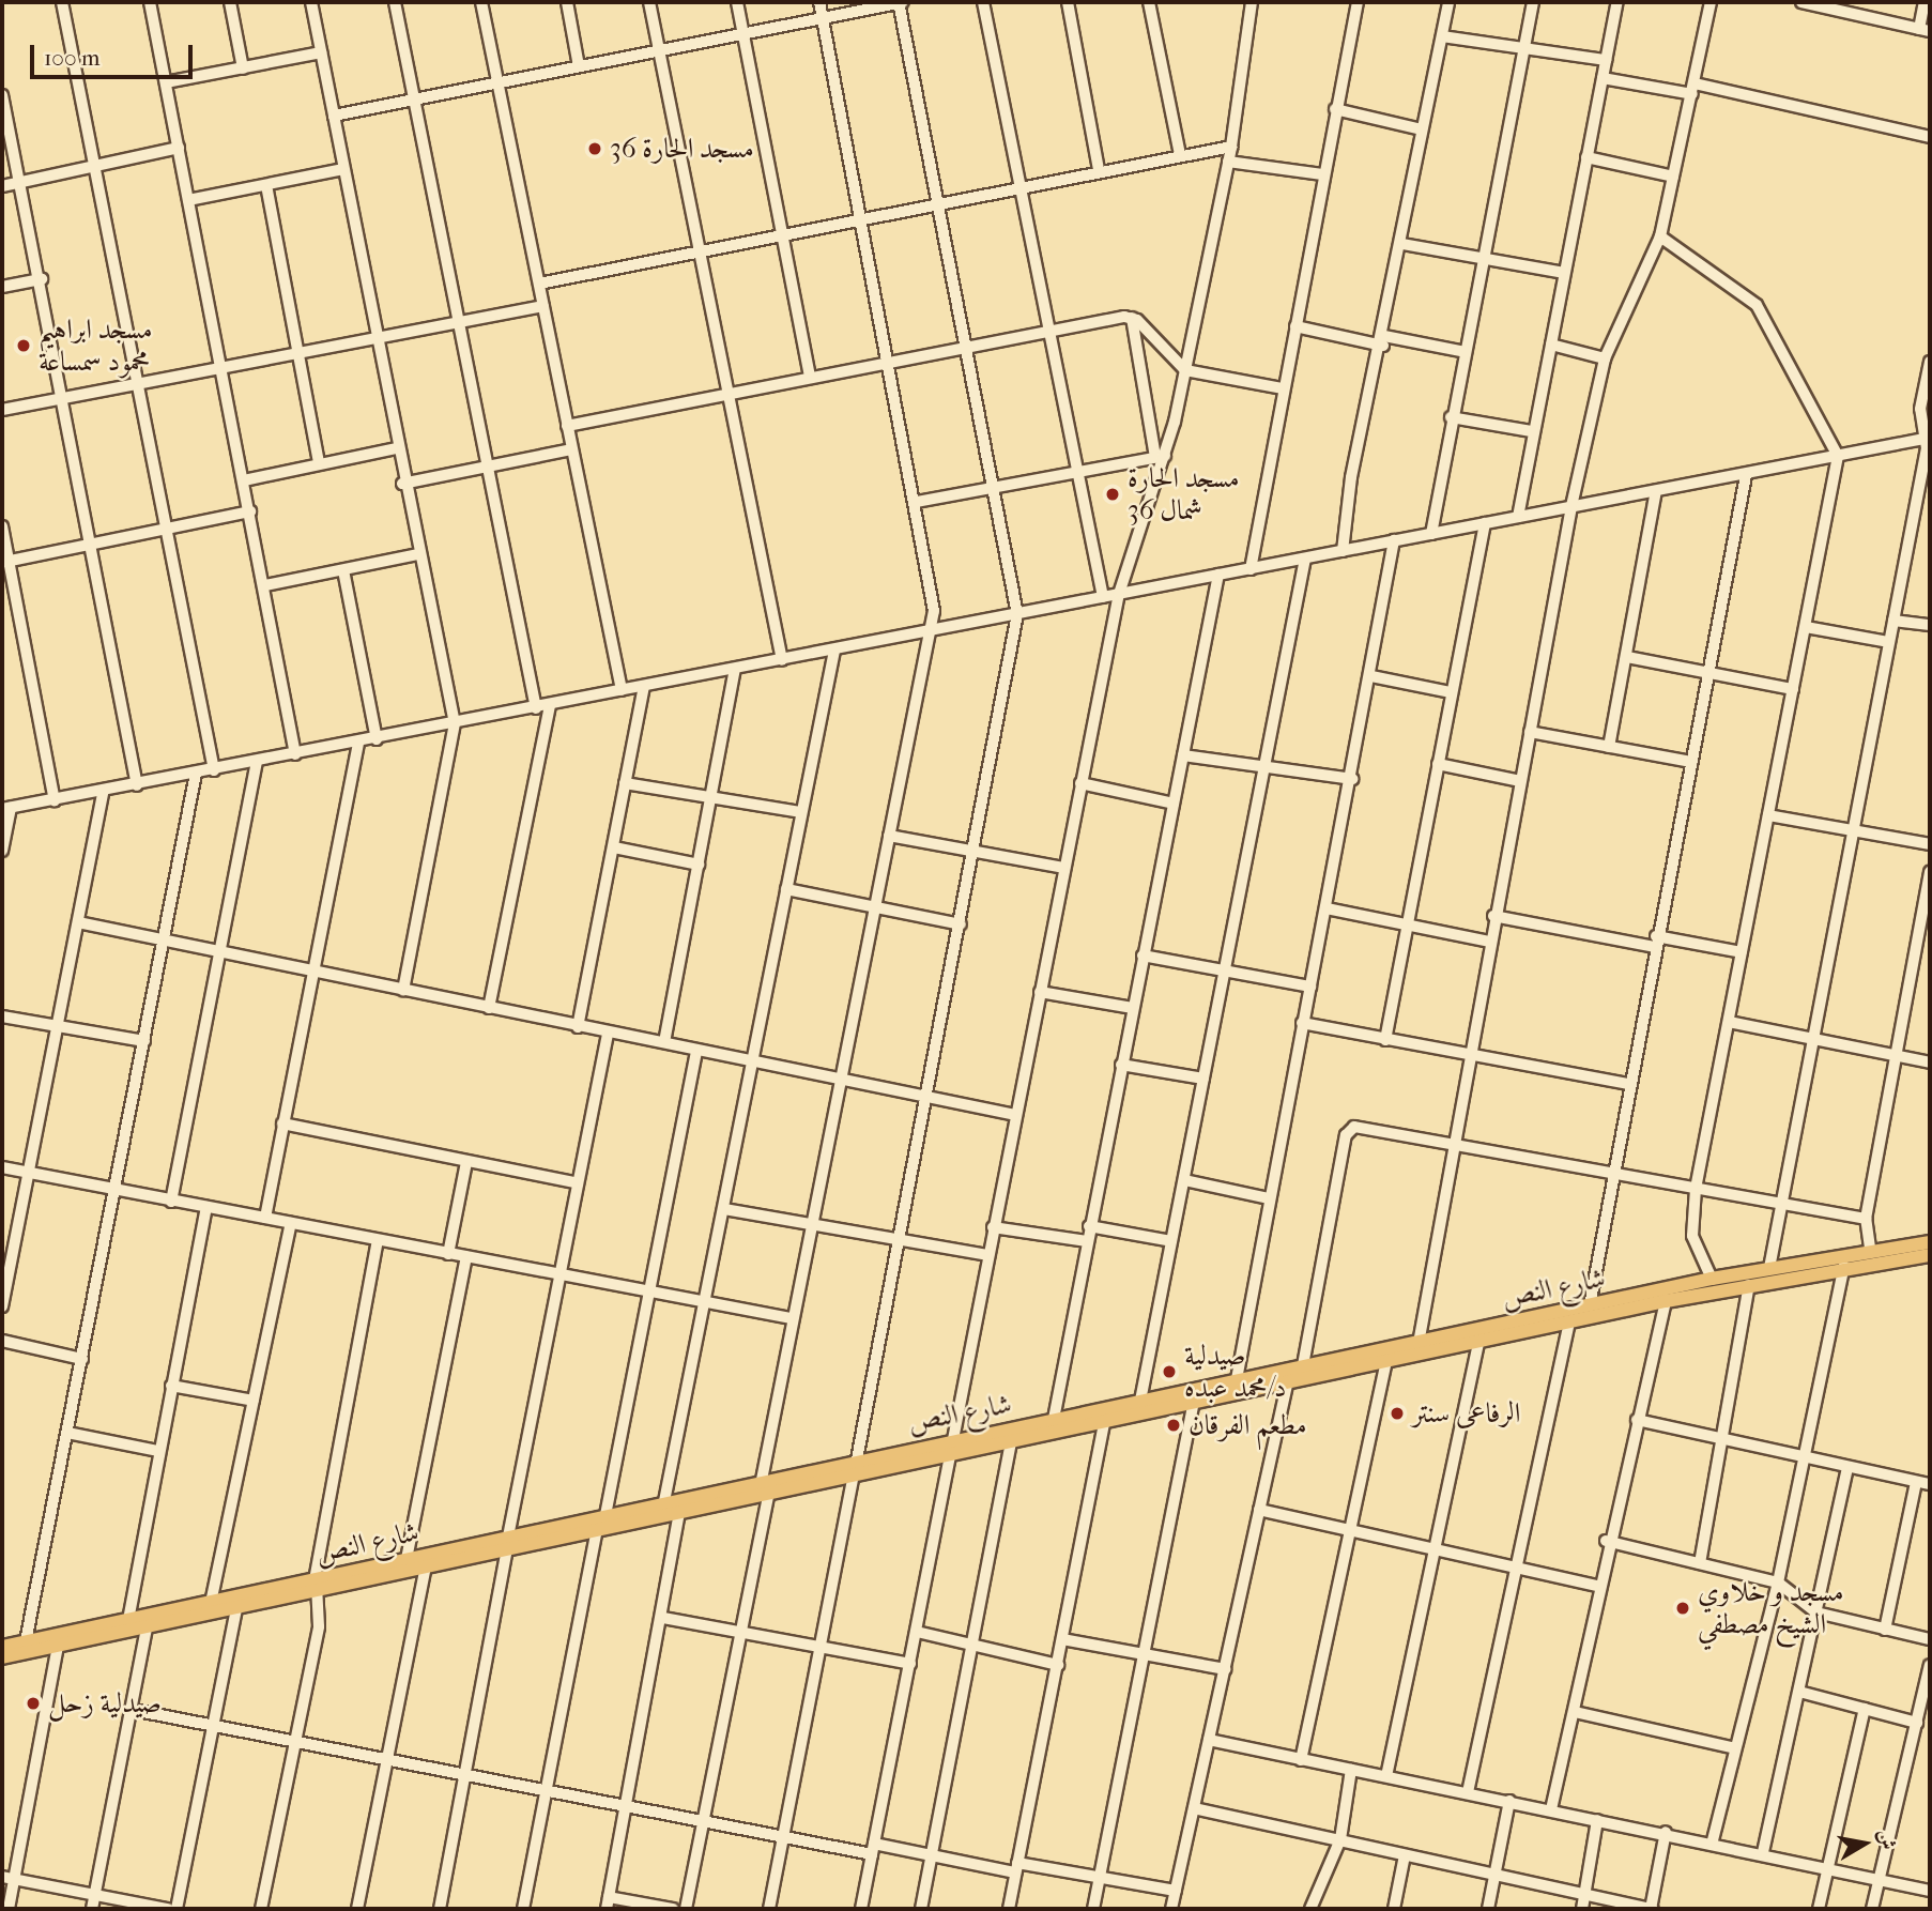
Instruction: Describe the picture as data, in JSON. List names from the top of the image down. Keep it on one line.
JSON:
{"streets":{"main road":["شارع النص"]},"places":["مسجد الحارة 36","مسجد ابراهيم محمود سمساعة","مسجد الحارة 36 شمال","صيدلية د/محمد عبده","الرفاعى سنتر","مطعم الفرقان","مسجد و خلاوي الشيخ مصطفي","صيدلية زحل"],"scale_bar":"100 m","north":"right"}
